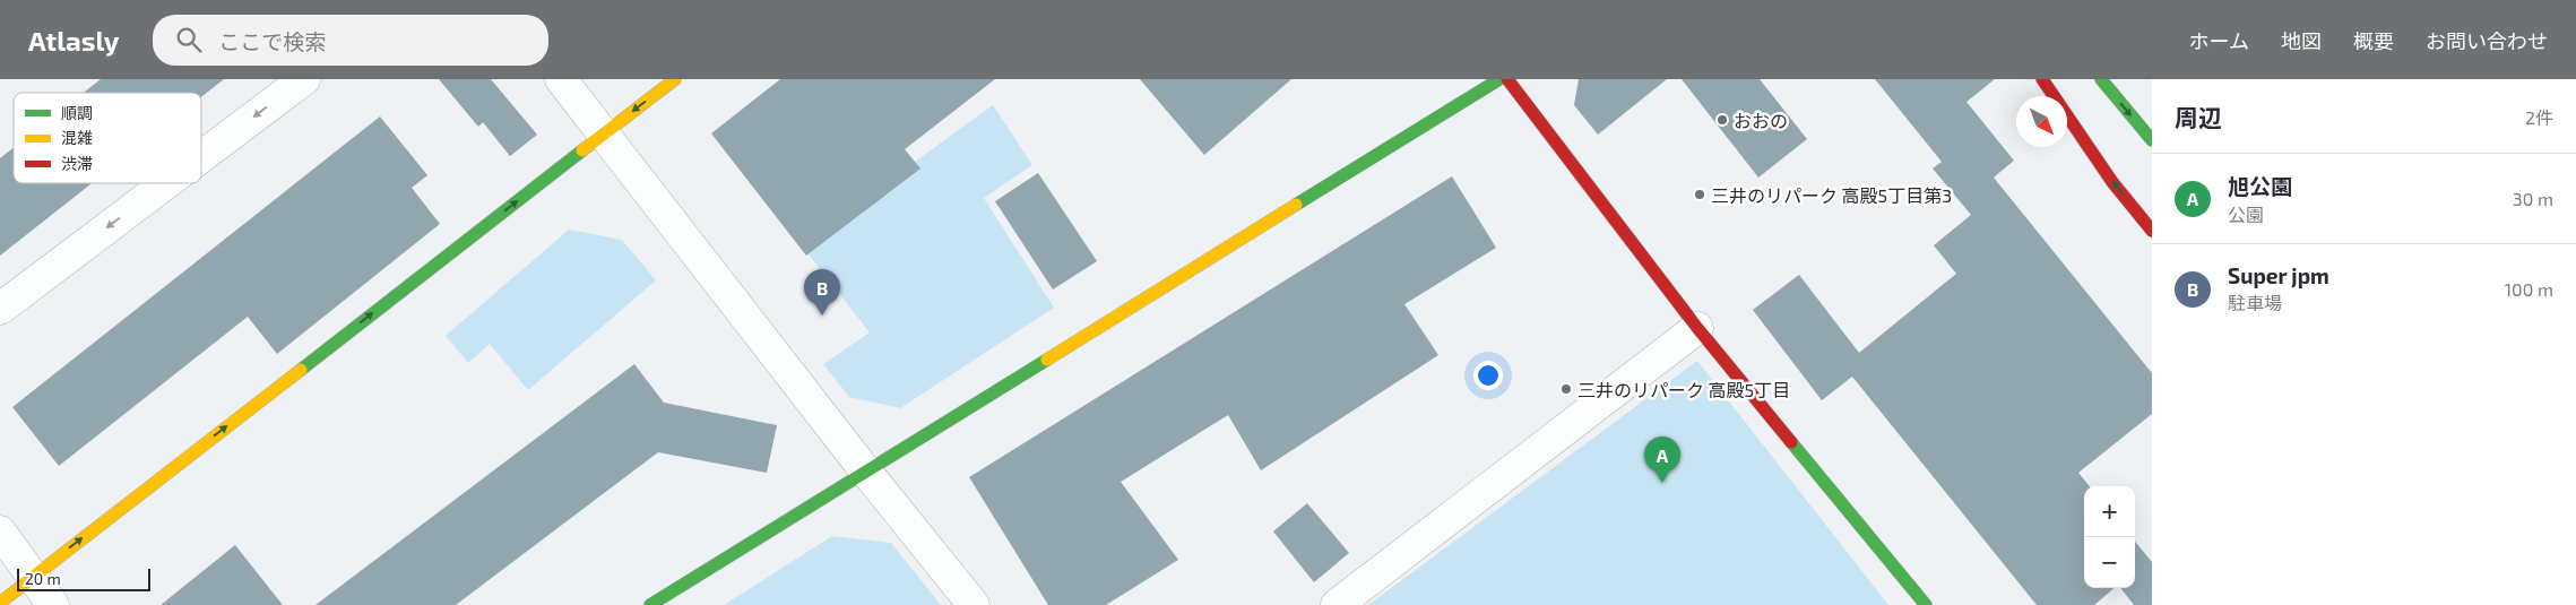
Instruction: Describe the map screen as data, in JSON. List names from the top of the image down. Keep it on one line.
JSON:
{"places":["おおの","三井のリパーク 高殿5丁目第3","三井のリパーク 高殿5丁目"],"legend":["順調","混雑","渋滞"],"scale_bar":"20 m","north":"bottom right","page":{"header":"Atlasly","search":"ここで検索","nav":["ホーム","地図","概要","お問い合わせ"],"heading":["周辺","2件"],"list":[{"mark":"A","name":"旭公園","note":"公園","value":"30 m"},{"mark":"B","name":"Super jpm","note":"駐車場","value":"100 m"}],"pins":["B","A"],"map_buttons":["+","−"],"scale":"20 m"}}
